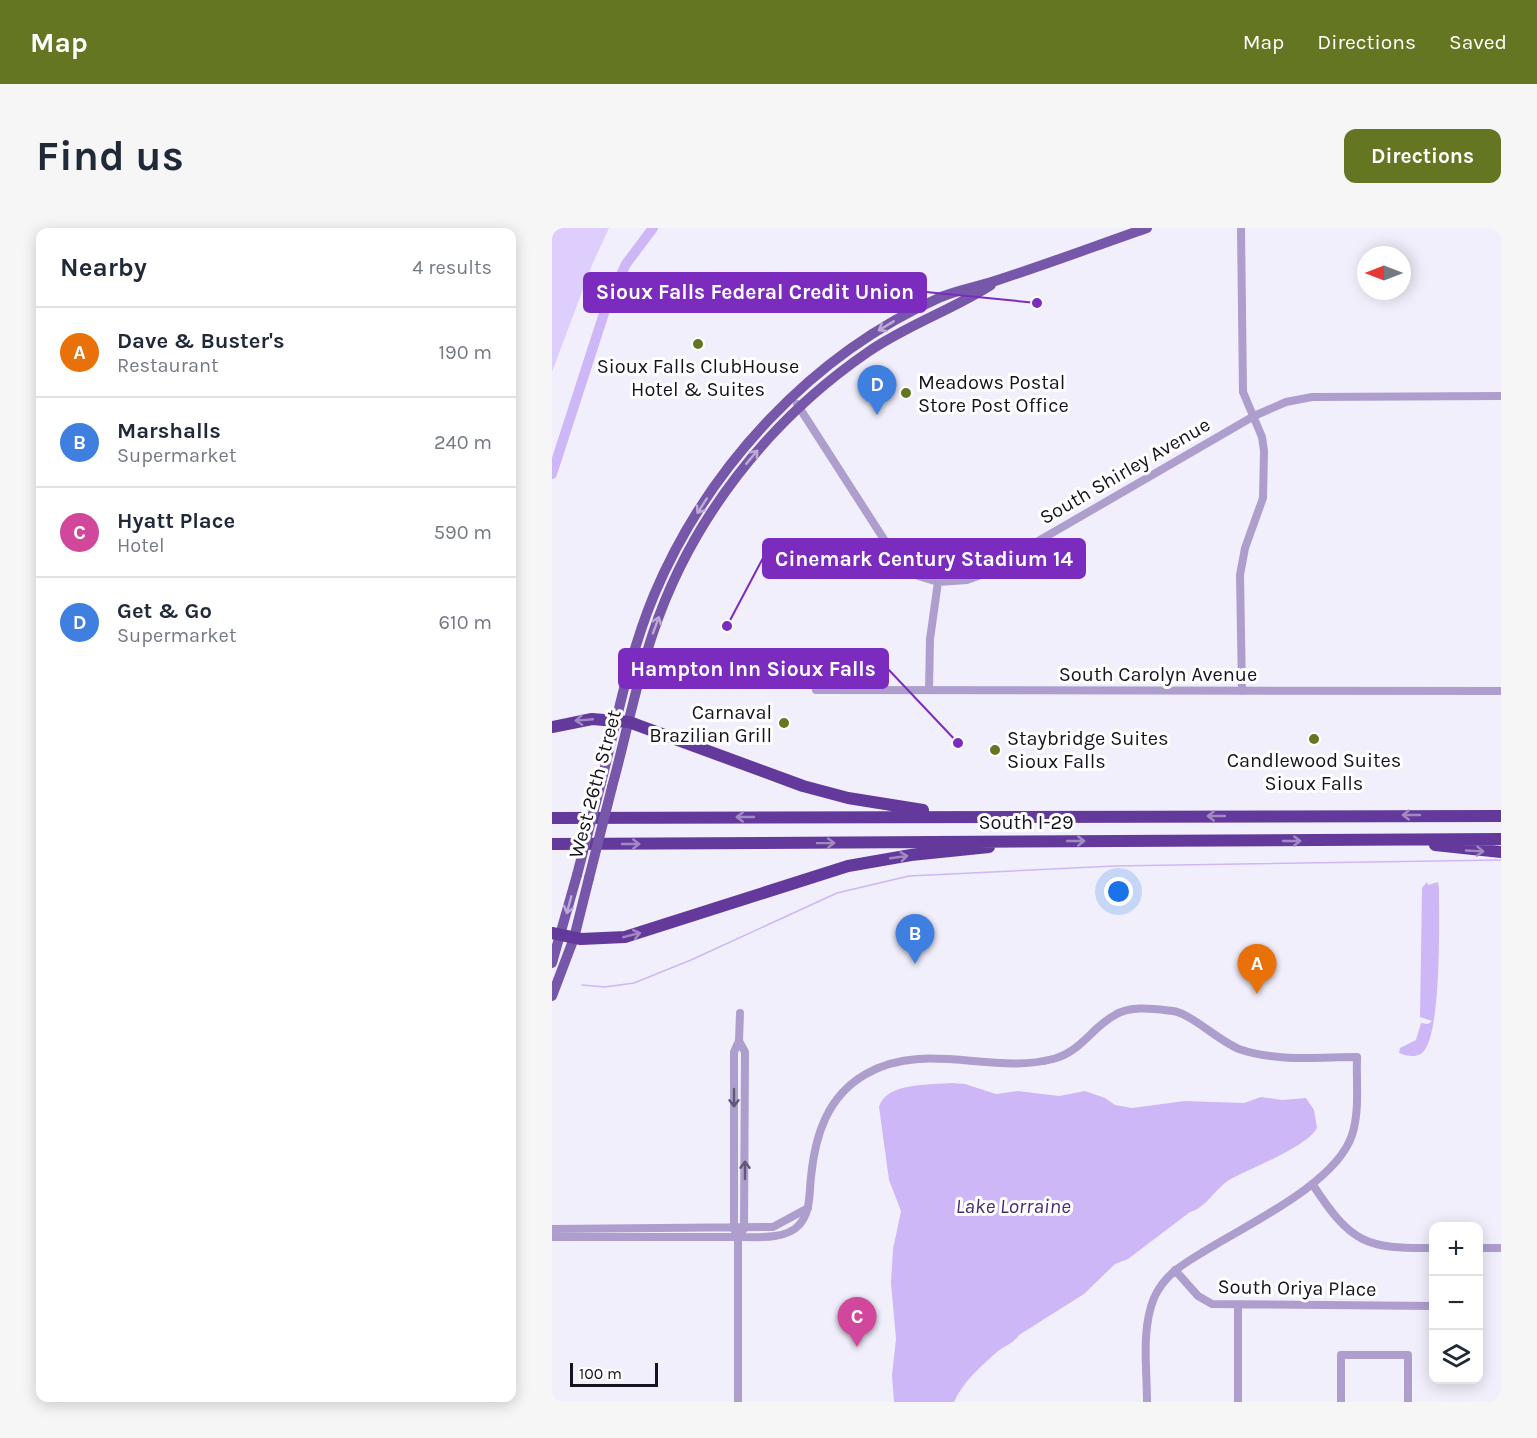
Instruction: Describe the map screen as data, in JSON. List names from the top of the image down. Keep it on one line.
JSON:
{"streets":{"highway":["South I-29"],"main road":["West 26th Street"],"street":["South Shirley Avenue","South Carolyn Avenue","South Oriya Place"]},"crossings":[["South Shirley Avenue","West 26th Street"]],"water":["Lake Lorraine"],"places":["Sioux Falls Federal Credit Union","Sioux Falls ClubHouse Hotel & Suites","Meadows Postal Store Post Office","Cinemark Century Stadium 14","Carnaval Brazilian Grill","Candlewood Suites Sioux Falls","Hampton Inn Sioux Falls","Staybridge Suites Sioux Falls"],"scale_bar":"100 m","north":"left","page":{"header":"Map","nav":["Map","Directions","Saved"],"buttons":"Directions","title":"Find us","heading":["Nearby","4 results"],"list":[{"mark":"A","name":"Dave & Buster's","note":"Restaurant","value":"190 m"},{"mark":"B","name":"Marshalls","note":"Supermarket","value":"240 m"},{"mark":"C","name":"Hyatt Place","note":"Hotel","value":"590 m"},{"mark":"D","name":"Get & Go","note":"Supermarket","value":"610 m"}],"pins":["D","B","A","C"],"map_buttons":["+","−"],"scale":"100 m"}}
